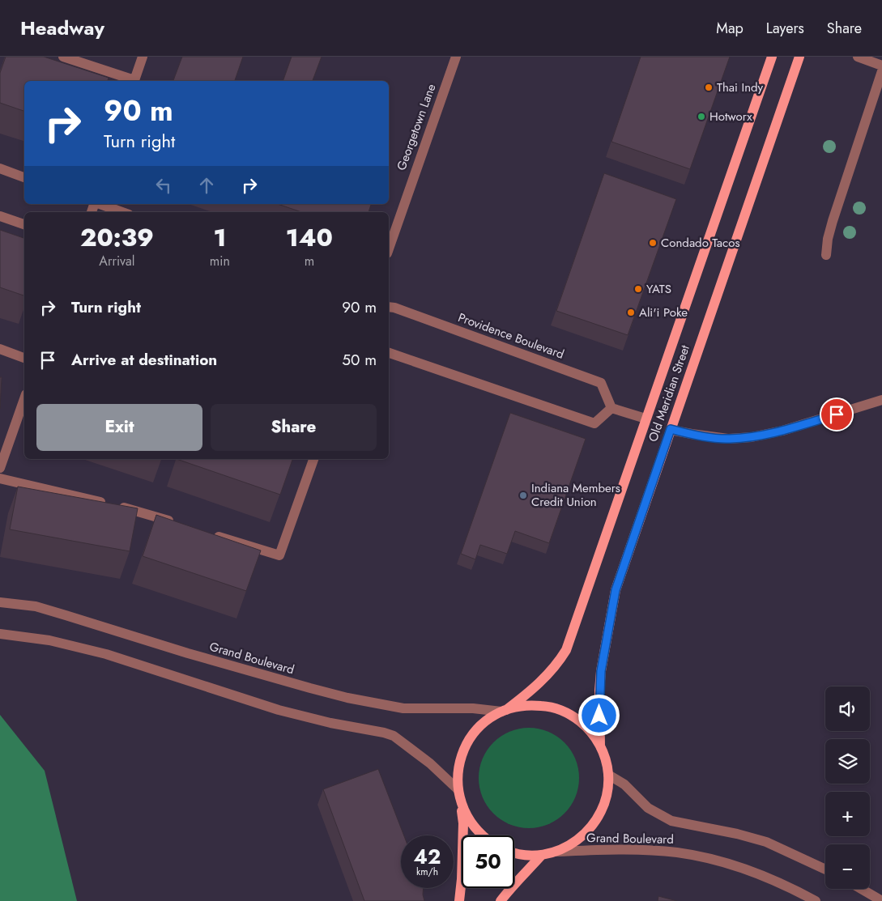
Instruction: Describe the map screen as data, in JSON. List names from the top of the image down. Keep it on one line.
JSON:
{"streets":{"main road":["Old Meridian Street"],"street":["Georgetown Lane","Providence Boulevard","Grand Boulevard"]},"crossings":[["Old Meridian Street","Grand Boulevard"]],"places":["Thai Indy","Hotworx","Condado Tacos","YATS","Ali'i Poke","Indiana Members Credit Union"],"page":{"header":"Headway","nav":["Map","Layers","Share"],"turn":["90 m","Turn right"],"eta":["20:39","Arrival","1","min","140","m"],"list":[{"name":"Turn right","value":"90 m"},{"name":"Arrive at destination","value":"50 m"}],"buttons":["Exit","Share"],"map_buttons":["+","−"],"speed":"42 km/h","limit":"50"}}
